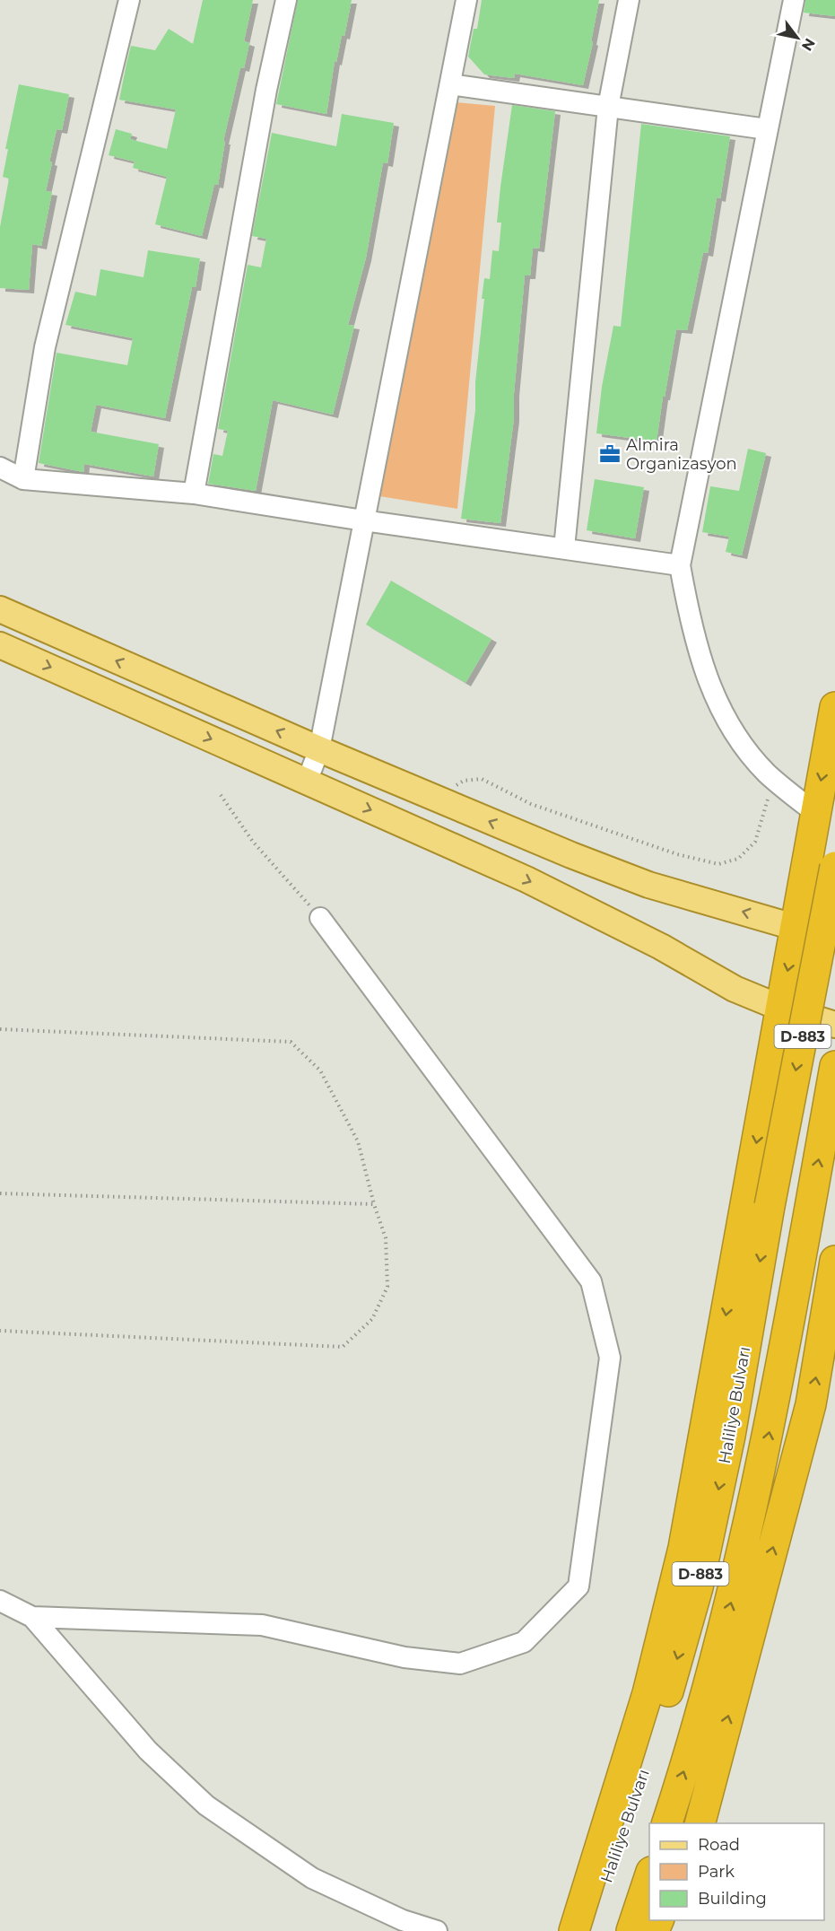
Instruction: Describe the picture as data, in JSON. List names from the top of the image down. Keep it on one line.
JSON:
{"streets":{"highway":["D-883","Haliliye Bulvarı"]},"places":{"office":["Almira Organizasyon"]},"legend":["Road","Park","Building"],"north":"bottom right"}
